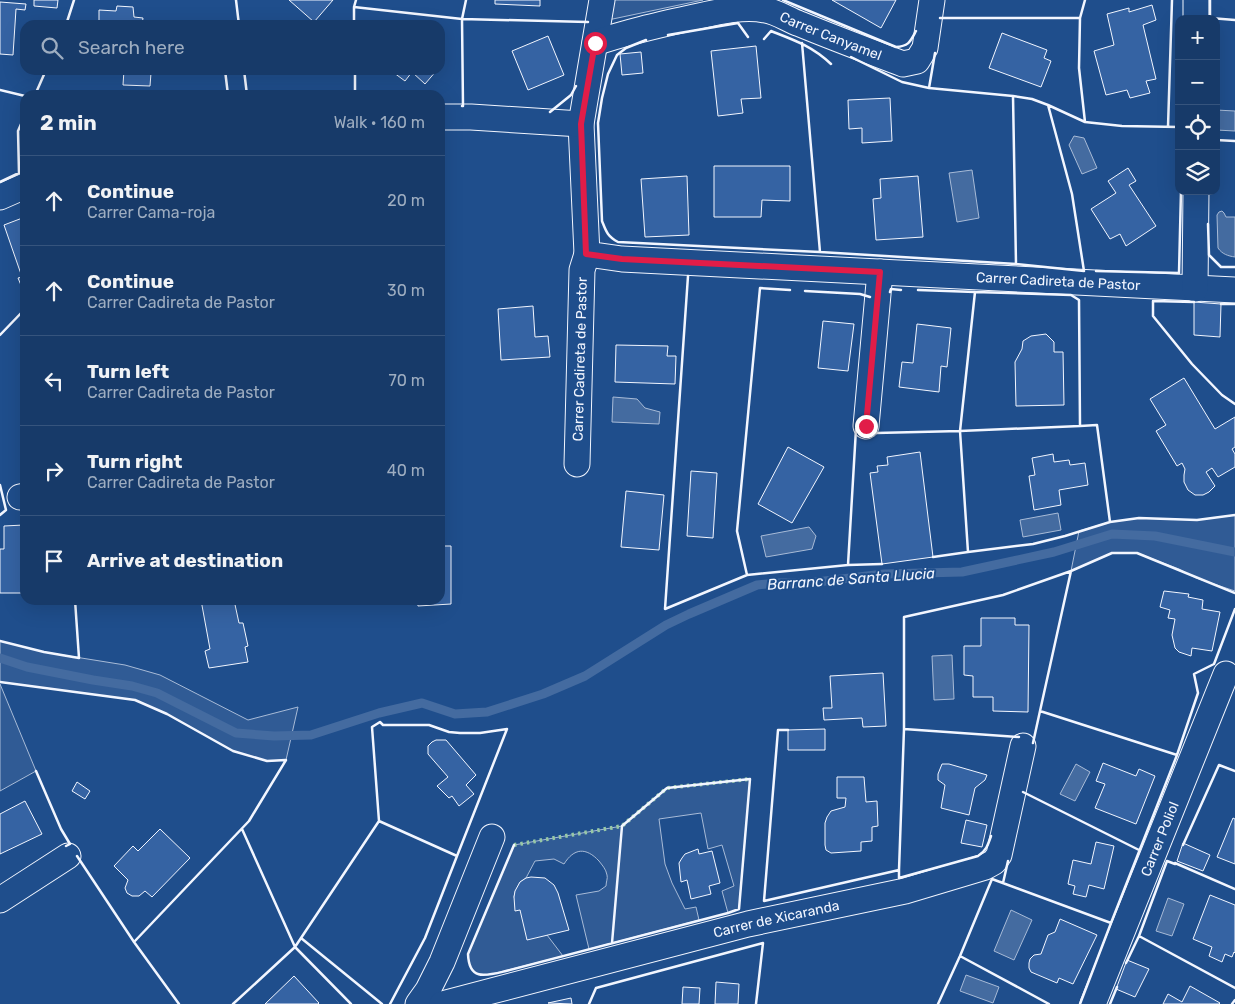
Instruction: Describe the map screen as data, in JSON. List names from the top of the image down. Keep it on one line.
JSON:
{"streets":{"street":["Carrer Canyamel","Carrer Cadireta de Pastor","Carrer Poliol","Carrer de Xicaranda"]},"crossings":[["Carrer Canyamel","Carrer Cadireta de Pastor"]],"water":["Barranc de Santa Llucia"],"page":{"map_buttons":["+","−"],"search":"Search here","heading":["2 min","Walk · 160 m"],"list":[["Continue","Carrer Cama-roja","20 m"],["Continue","Carrer Cadireta de Pastor","30 m"],["Turn left","Carrer Cadireta de Pastor","70 m"],["Turn right","Carrer Cadireta de Pastor","40 m"],"Arrive at destination"]}}
